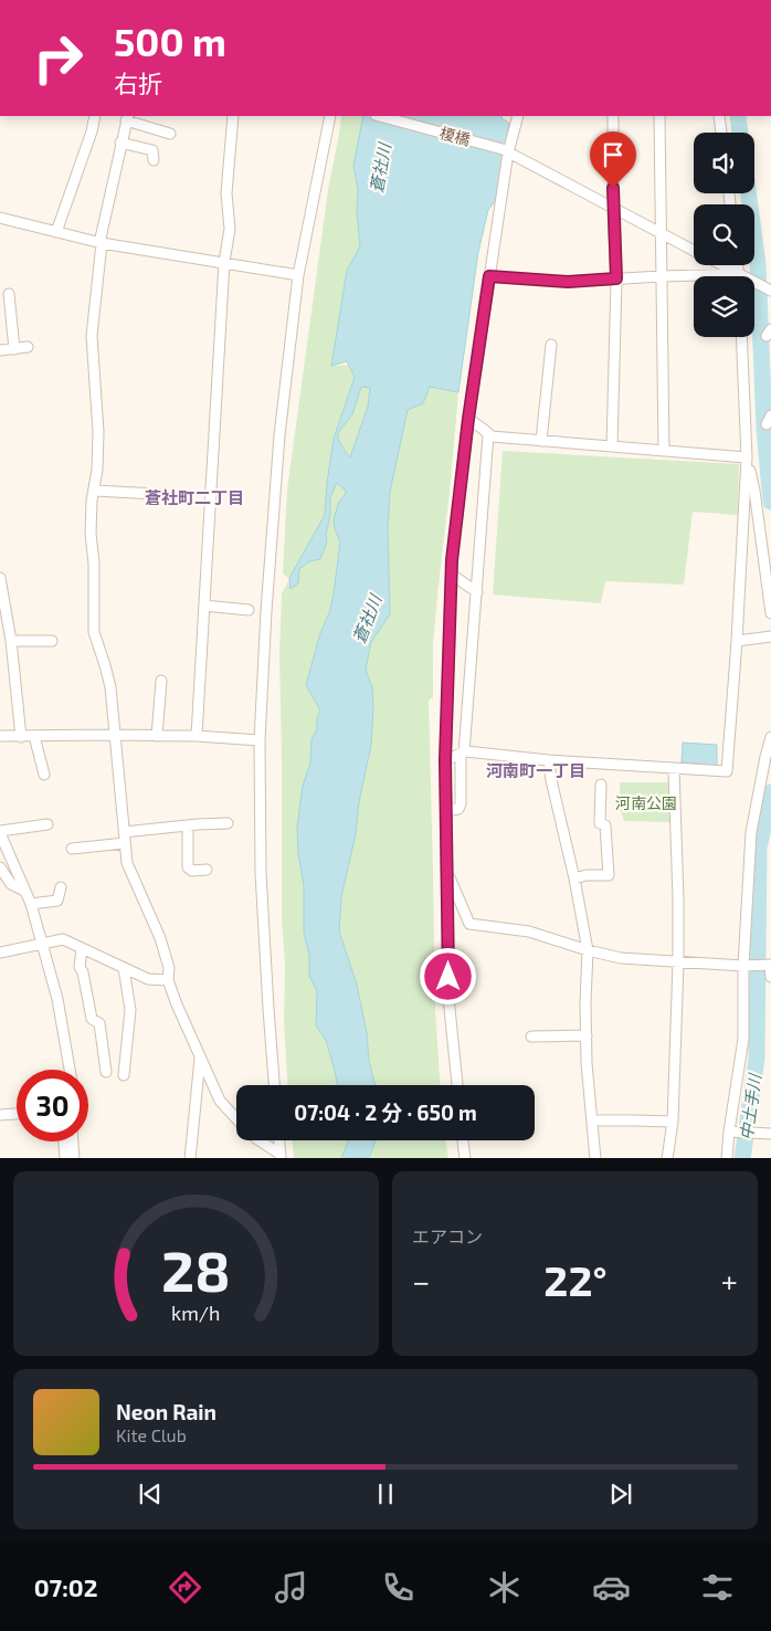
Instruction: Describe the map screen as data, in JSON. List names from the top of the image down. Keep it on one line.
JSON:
{"streets":{"street":["榎橋"]},"districts":["蒼社町二丁目","河南町一丁目"],"water":["蒼社川","中土手川"],"parks":["河南公園"],"page":{"turn":["500 m","右折"],"limit":"30","trip":"07:04 · 2 分 · 650 m","tile":"エアコン","heat":["−","22°","+"],"song":["Neon Rain","Kite Club"],"tabs":"07:02","gauge":["28","km/h"]}}
